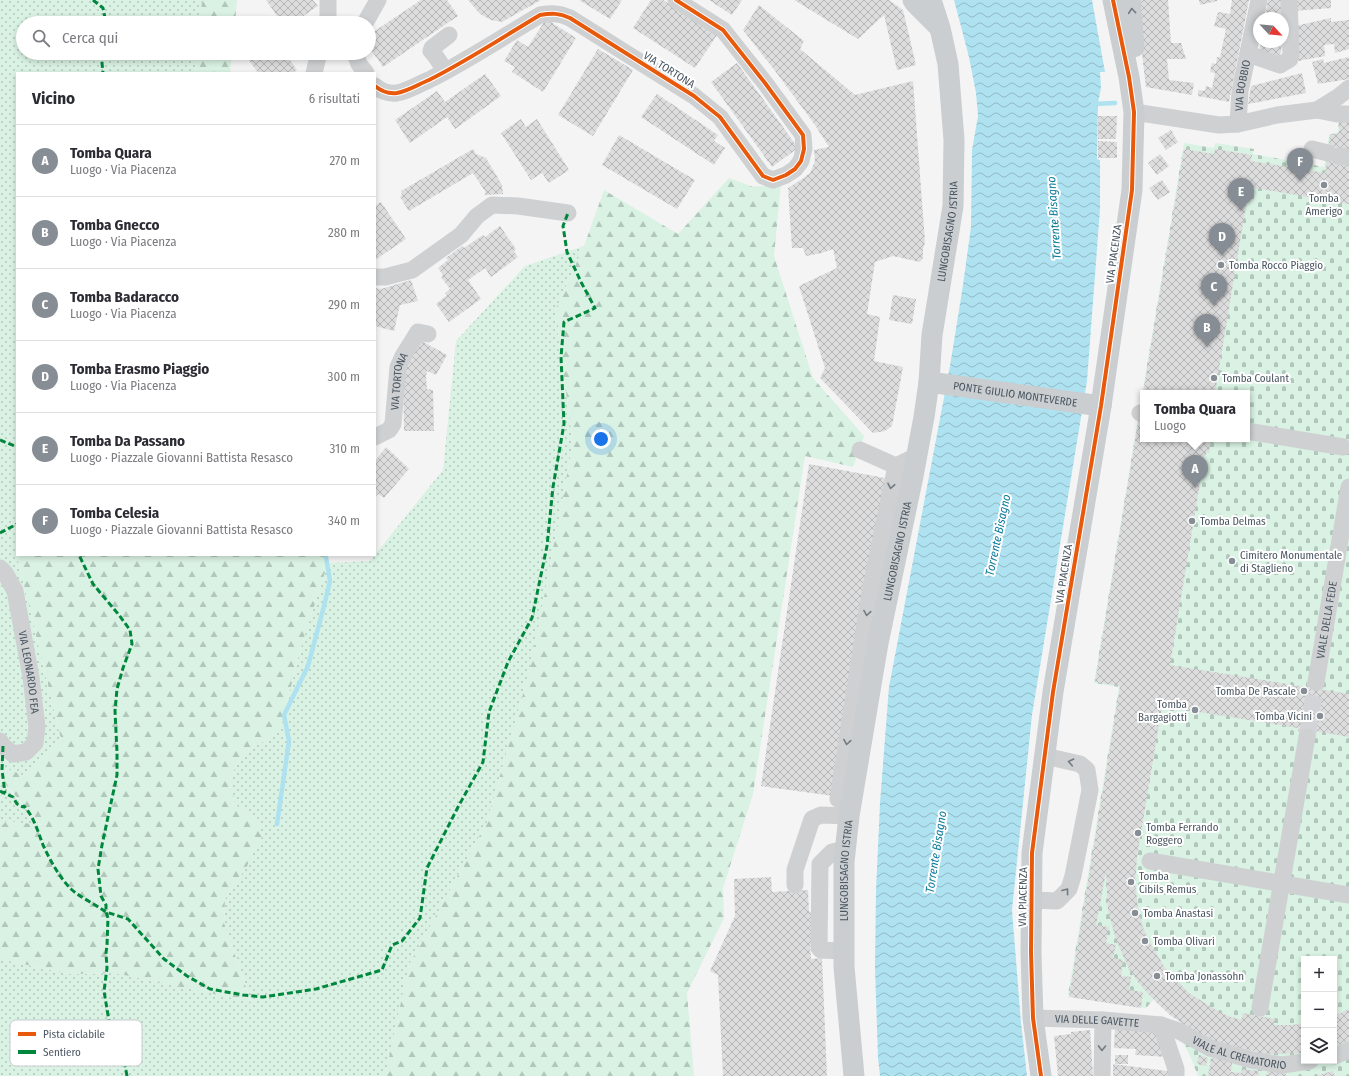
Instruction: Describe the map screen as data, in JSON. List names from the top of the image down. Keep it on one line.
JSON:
{"streets":{"main road":["LUNGOBISAGNO ISTRIA","VIA PIACENZA","PONTE GIULIO MONTEVERDE"],"street":["VIA TORTONA","VIA BOBBIO","VIALE DELLA FEDE","VIA LEONARDO FEA","VIA DELLE GAVETTE","VIALE AL CREMATORIO"]},"crossings":[["LUNGOBISAGNO ISTRIA","PONTE GIULIO MONTEVERDE"],["VIA PIACENZA","PONTE GIULIO MONTEVERDE"],["VIA PIACENZA","VIA DELLE GAVETTE"],["VIA DELLE GAVETTE","VIALE AL CREMATORIO"]],"water":["Torrente Bisagno"],"places":["Tomba Amerigo","Tomba Rocco Piaggio","Tomba Coulant","Tomba Delmas","Cimitero Monumentale di Staglieno","Tomba De Pascale","Tomba Bargagiotti","Tomba Vicini","Tomba Ferrando Roggero","Tomba Cibils Remus","Tomba Anastasi","Tomba Olivari","Tomba Jonassohn"],"legend":["Pista ciclabile","Sentiero"],"north":"bottom right","page":{"search":"Cerca qui","heading":["Vicino","6 risultati"],"list":[{"mark":"A","name":"Tomba Quara","note":"Luogo · Via Piacenza","value":"270 m"},{"mark":"B","name":"Tomba Gnecco","note":"Luogo · Via Piacenza","value":"280 m"},{"mark":"C","name":"Tomba Badaracco","note":"Luogo · Via Piacenza","value":"290 m"},{"mark":"D","name":"Tomba Erasmo Piaggio","note":"Luogo · Via Piacenza","value":"300 m"},{"mark":"E","name":"Tomba Da Passano","note":"Luogo · Piazzale Giovanni Battista Resasco","value":"310 m"},{"mark":"F","name":"Tomba Celesia","note":"Luogo · Piazzale Giovanni Battista Resasco","value":"340 m"}],"pins":["F","E","D","C","B","A"],"popup":["Tomba Quara","Luogo"],"map_buttons":["+","−"]}}
